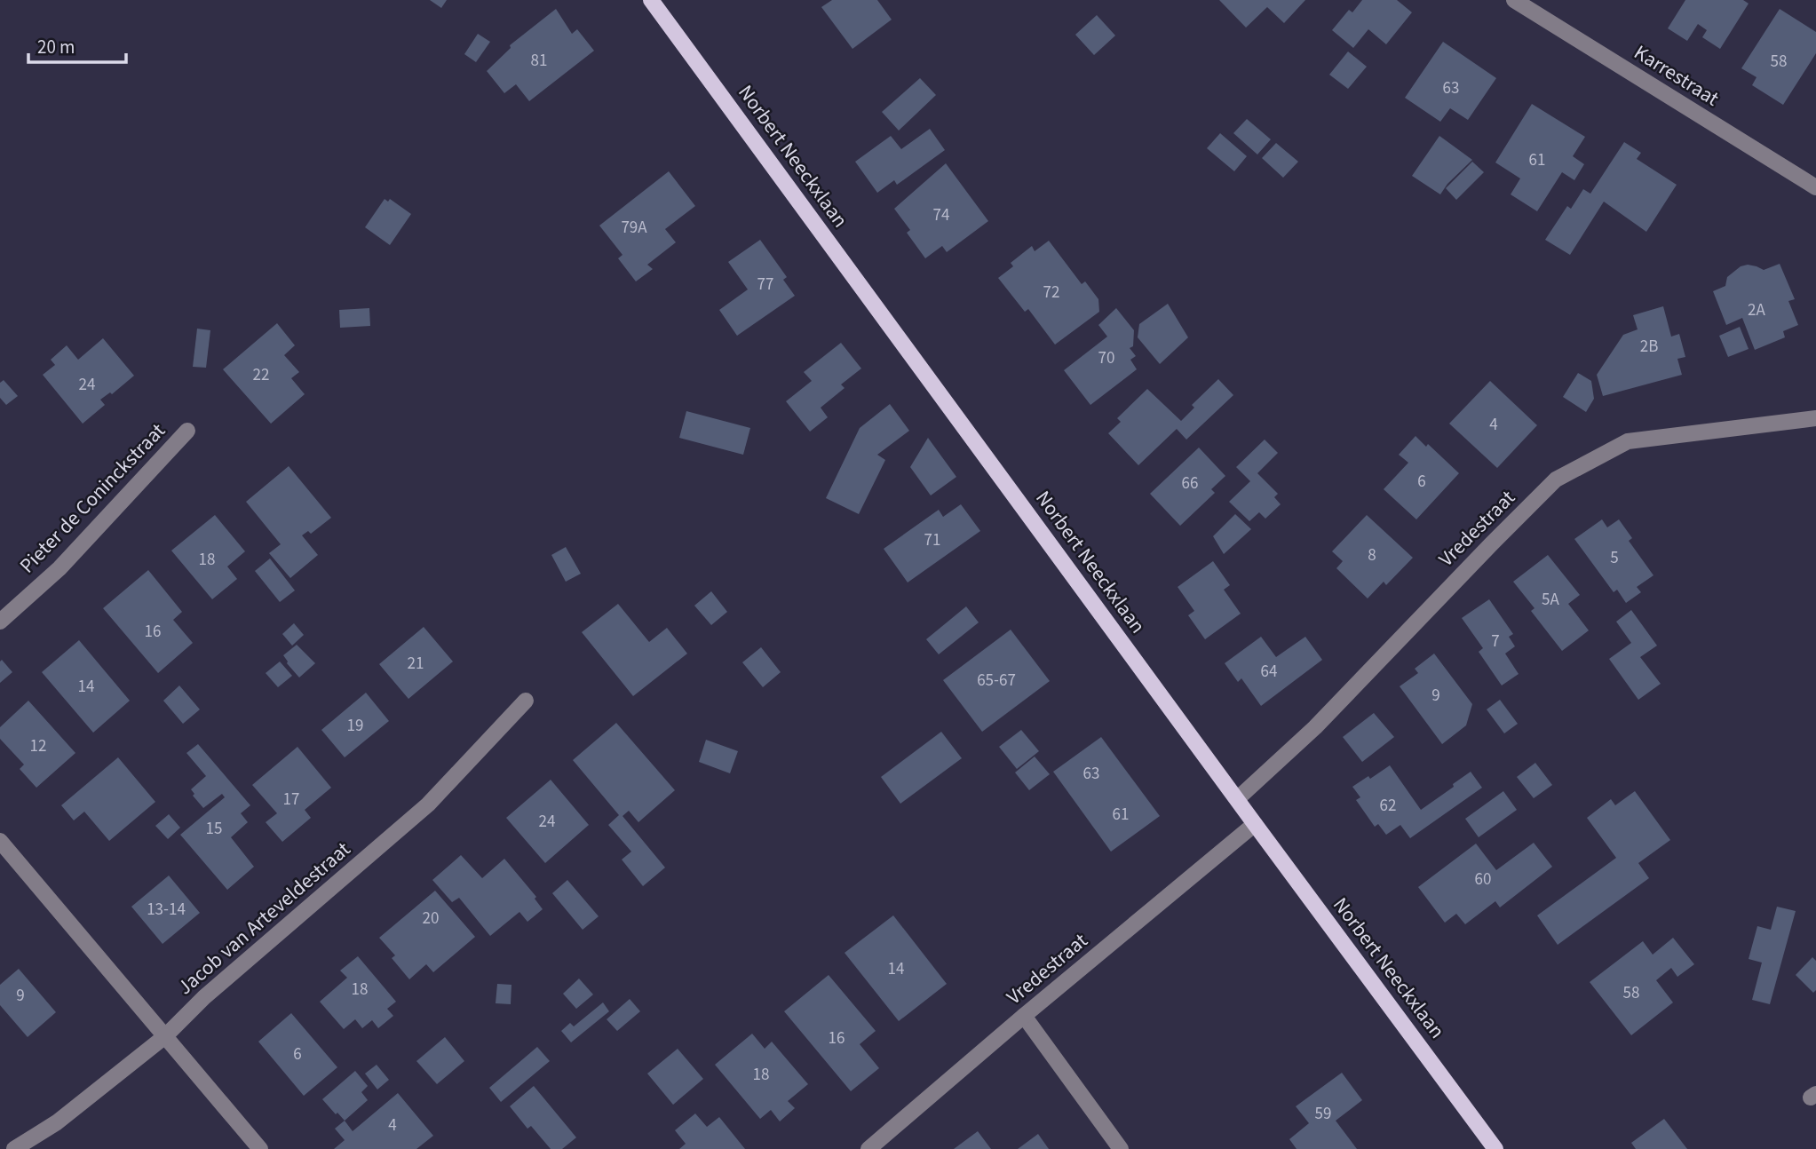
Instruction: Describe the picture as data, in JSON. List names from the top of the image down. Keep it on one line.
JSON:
{"streets":{"main road":["Norbert Neeckxlaan"],"street":["Karrestraat","Pieter de Coninckstraat","Vredestraat","Jacob van Arteveldestraat"]},"crossings":[["Norbert Neeckxlaan","Vredestraat"]],"house_numbers":["81","58","63","61","74","79A","77","72","2A","2B","70","22","24","4","6","66","71","8","5","18","5A","16","7","21","64","65-67","14","9","19","12","63","17","62","61","24","15","60","13-14","20","14","18","58","9","16","6","18","59","4"],"scale_bar":"20 m"}
